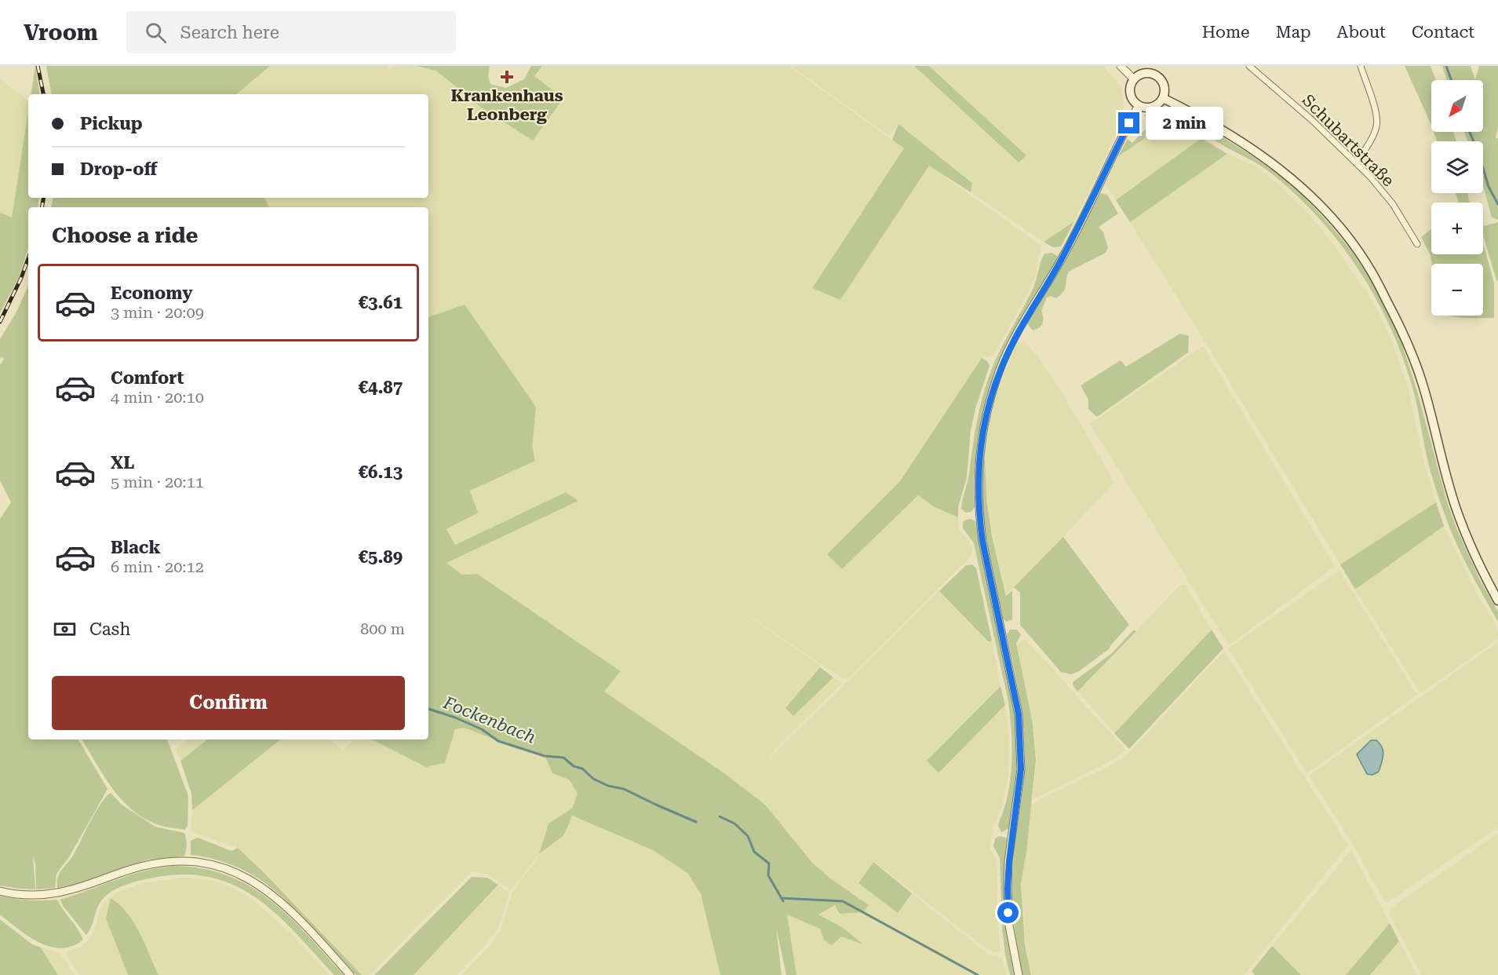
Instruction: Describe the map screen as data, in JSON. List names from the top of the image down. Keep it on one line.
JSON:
{"streets":{"street":["Schubartstraße"]},"water":["Fockenbach"],"places":{"health":["Krankenhaus Leonberg"]},"north":"bottom left","page":{"header":"Vroom","search":"Search here","nav":["Home","Map","About","Contact"],"map_buttons":["+","−"],"banner":["Pickup","Drop-off"],"bubble":"2 min","heading":"Choose a ride","list":[{"name":"Economy","note":"3 min · 20:09","value":"€3.61"},{"name":"Comfort","note":"4 min · 20:10","value":"€4.87"},{"name":"XL","note":"5 min · 20:11","value":"€6.13"},{"name":"Black","note":"6 min · 20:12","value":"€5.89"}],"pay":["Cash","800 m"],"buttons":"Confirm"}}
